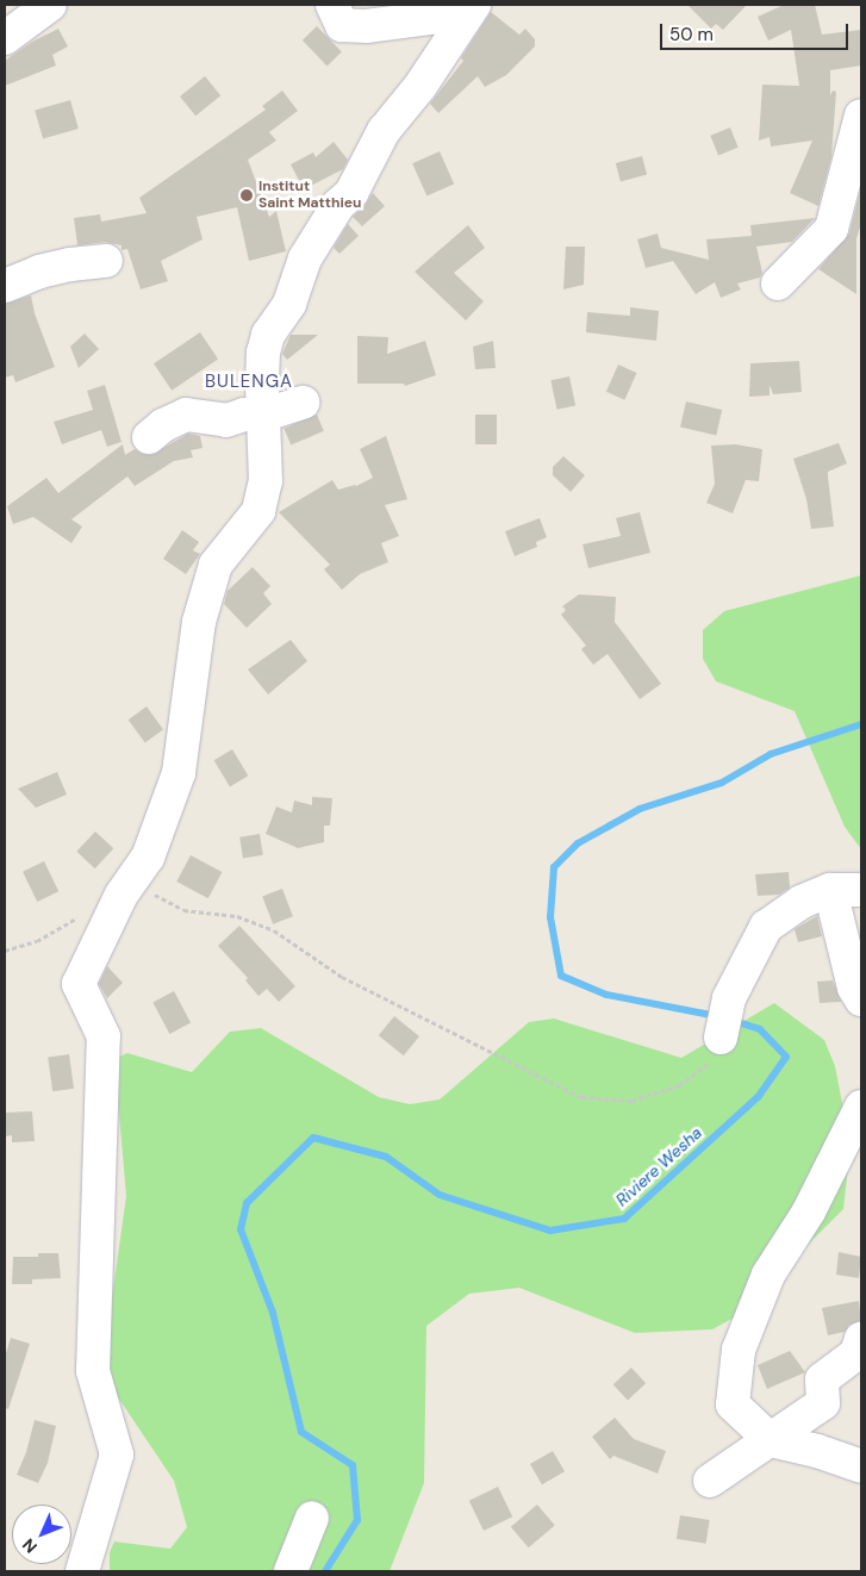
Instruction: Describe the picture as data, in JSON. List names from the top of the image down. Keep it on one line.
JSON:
{"districts":["BULENGA"],"water":["Riviere Wesha"],"places":["Institut Saint Matthieu"],"scale_bar":"50 m","north":"bottom left"}
